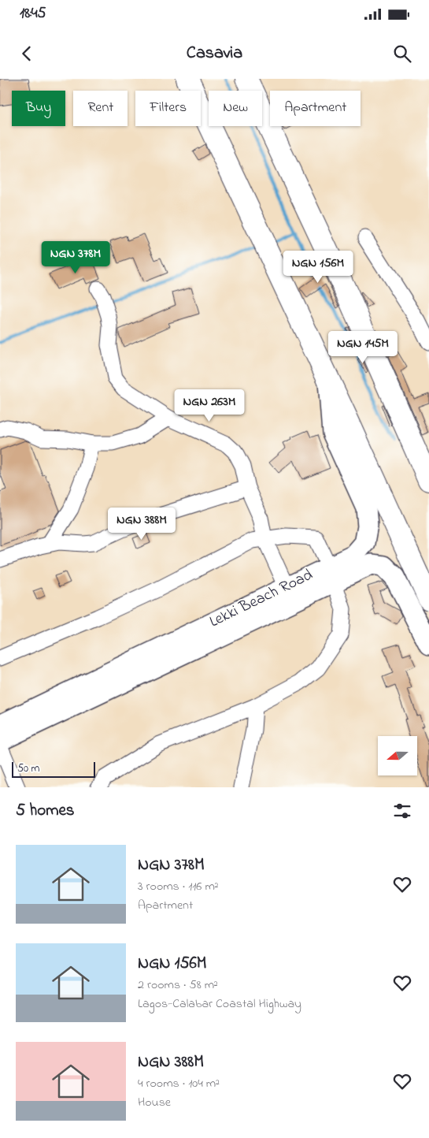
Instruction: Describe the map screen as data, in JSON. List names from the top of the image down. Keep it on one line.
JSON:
{"streets":{"main road":["Lekki Beach Road"]},"scale_bar":"50 m","north":"left","page":{"status":"18:45","header":"Casavia","chip":["Buy","Rent","Filters","New","Apartment"],"price":["NGN 378M","NGN 156M","NGN 145M","NGN 263M","NGN 388M"],"scale":"50 m","heading":"5 homes","list":[{"name":"NGN 378M","note":"3 rooms · 116 m² · Apartment"},{"name":"NGN 156M","note":"2 rooms · 58 m² · Lagos-Calabar Coastal Highway"},{"name":"NGN 388M","note":"4 rooms · 104 m² · House"}]}}
